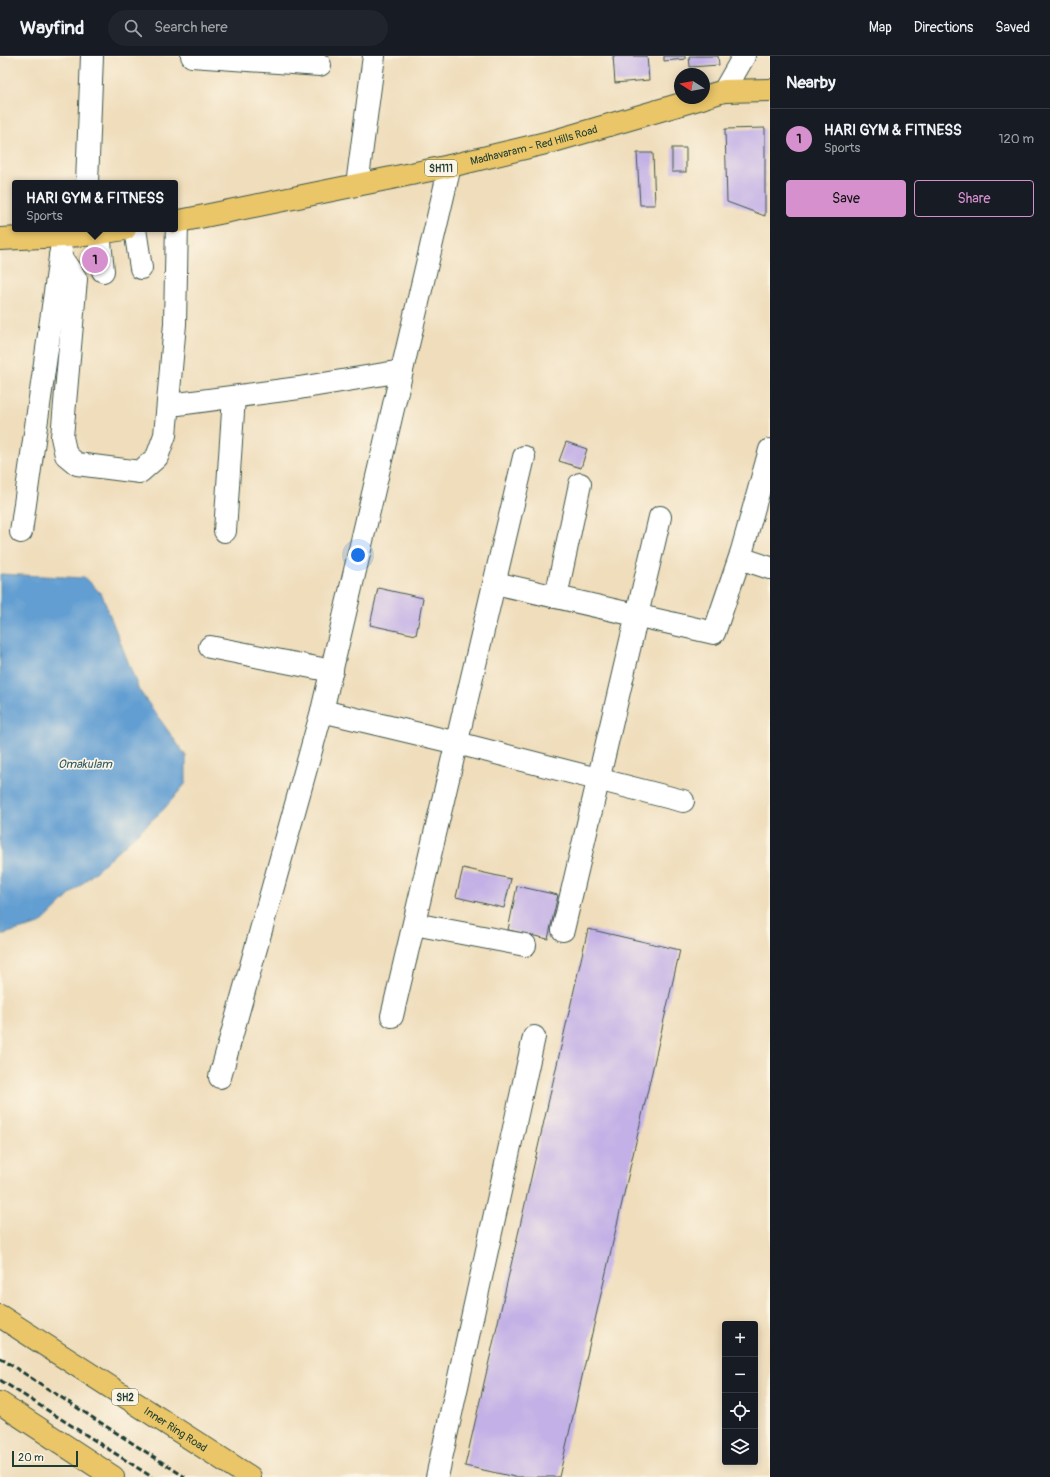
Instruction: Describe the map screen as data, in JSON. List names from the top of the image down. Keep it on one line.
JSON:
{"streets":{"main road":["Madhavaram - Red Hills Road","SH111","SH2","Inner Ring Road"]},"water":["Omakulam"],"scale_bar":"20 m","north":"left","page":{"header":"Wayfind","search":"Search here","nav":["Map","Directions","Saved"],"heading":"Nearby","list":[{"mark":"1","name":"HARI GYM & FITNESS","note":"Sports","value":"120 m"}],"buttons":["Save","Share"],"popup":["HARI GYM & FITNESS","Sports"],"pins":"1","map_buttons":["+","−"],"scale":"20 m"}}
